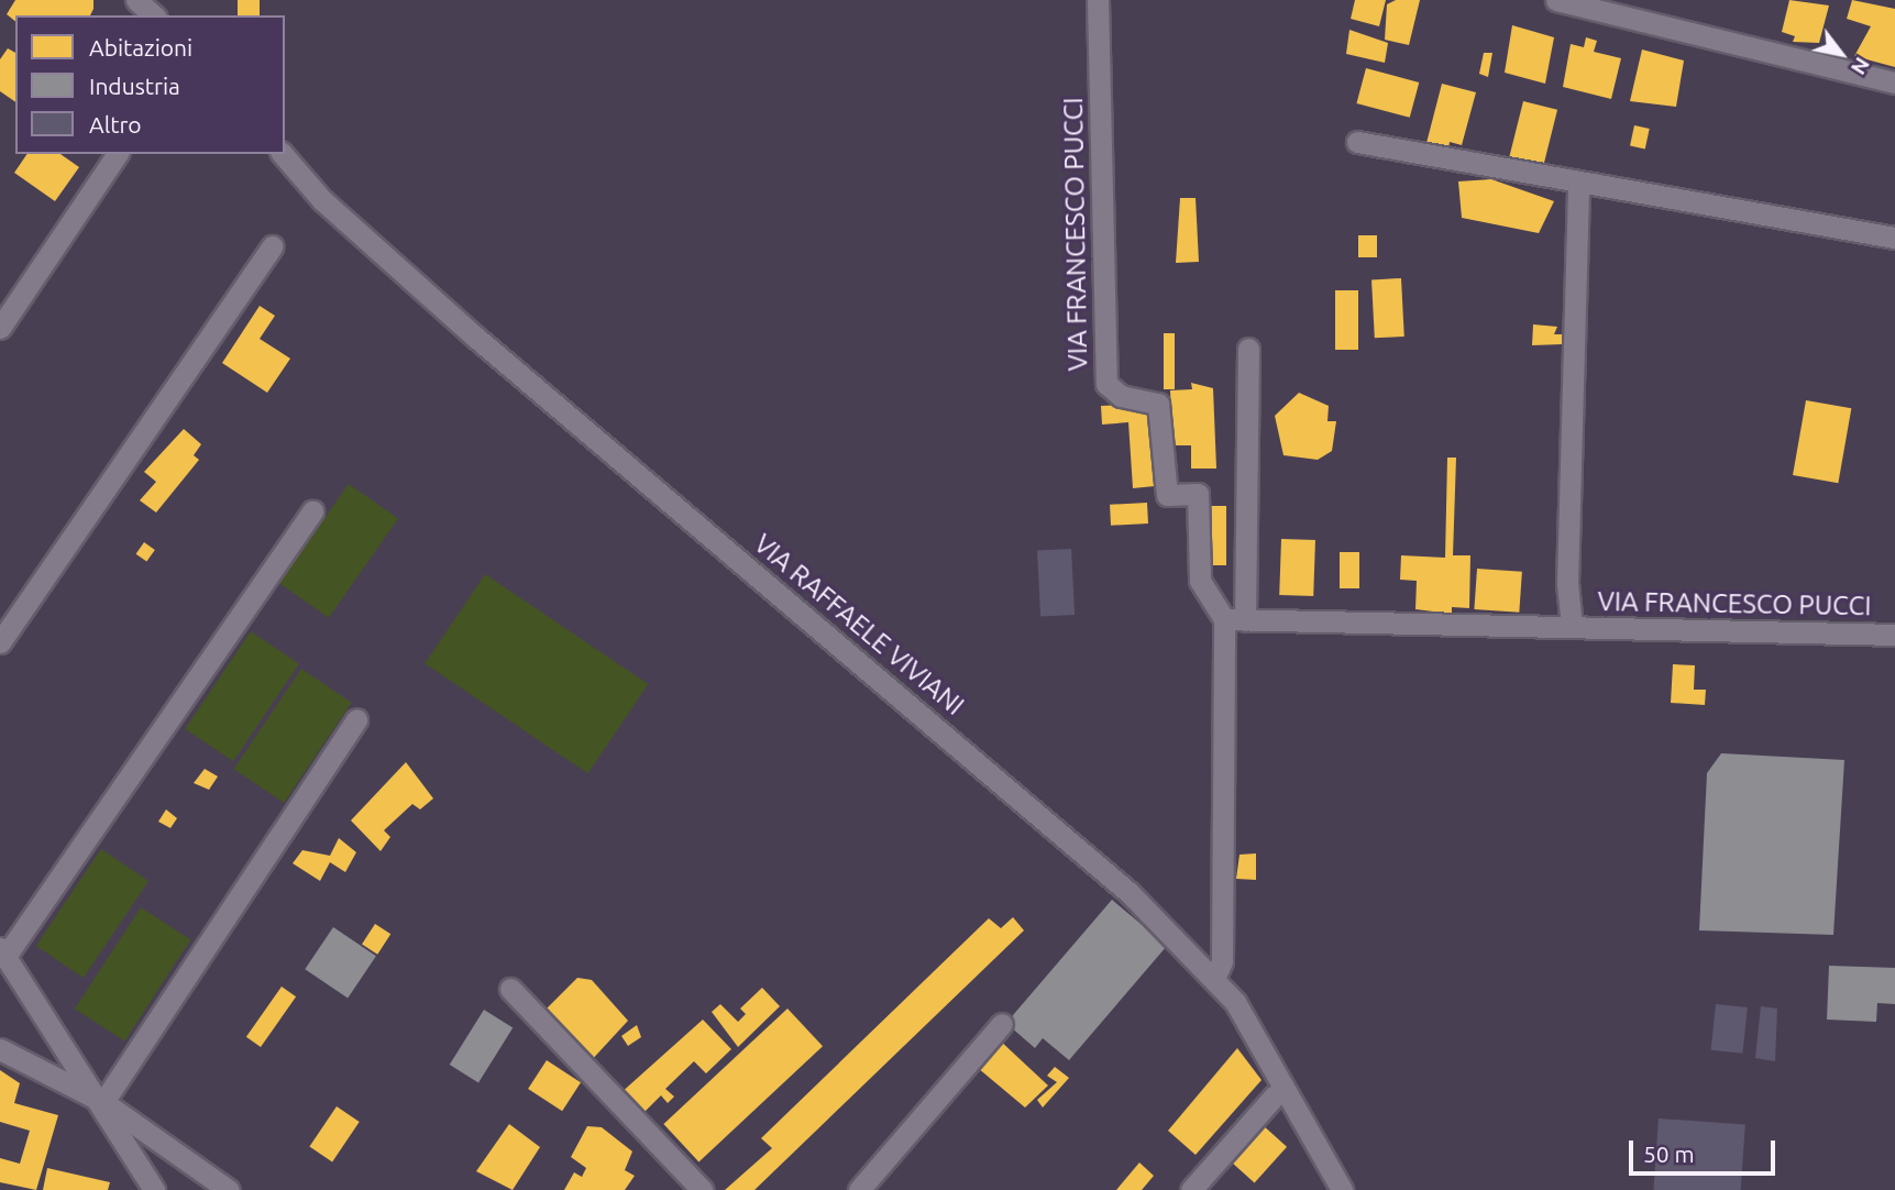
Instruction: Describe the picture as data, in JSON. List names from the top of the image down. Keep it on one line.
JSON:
{"streets":{"street":["VIA FRANCESCO PUCCI","VIA RAFFAELE VIVIANI"]},"legend":["Abitazioni","Industria","Altro"],"scale_bar":"50 m","north":"bottom right"}
